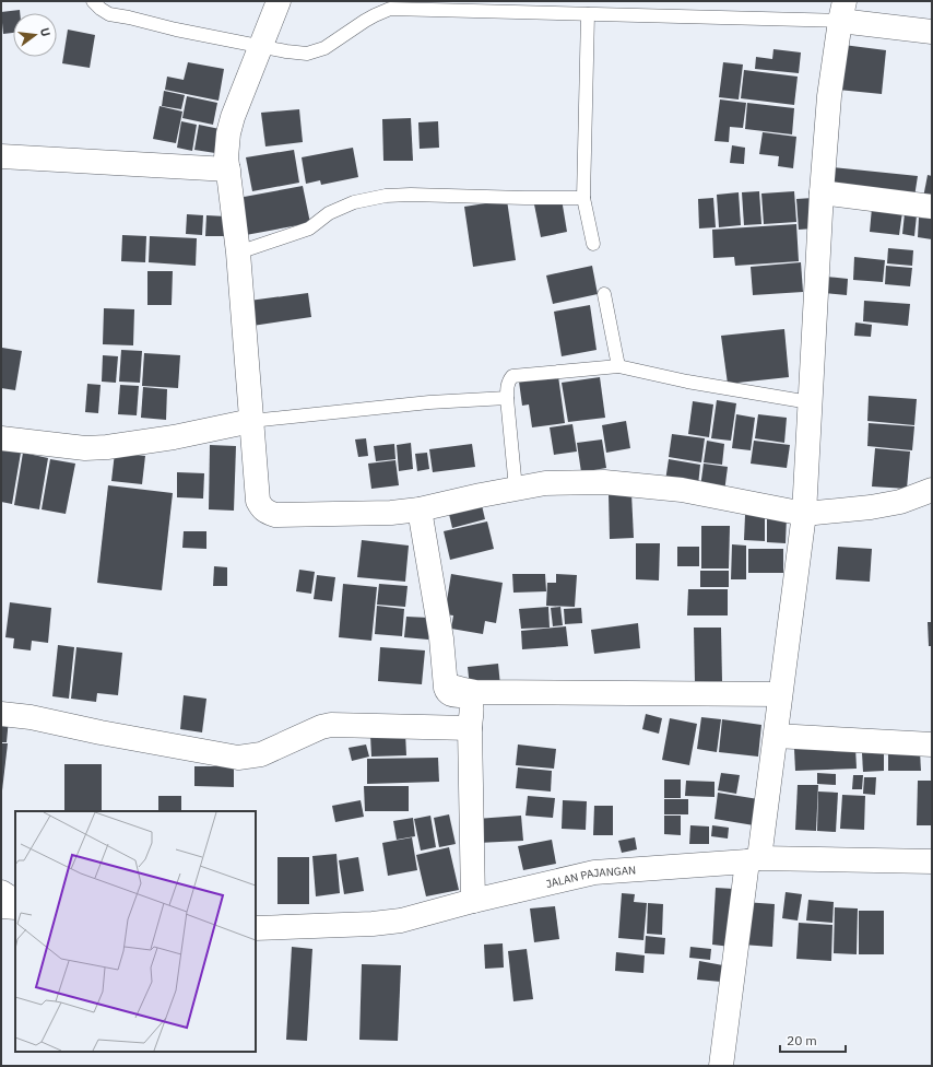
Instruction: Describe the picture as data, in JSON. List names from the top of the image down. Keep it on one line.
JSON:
{"streets":{"street":["JALAN PAJANGAN"]},"scale_bar":"20 m","north":"right"}
